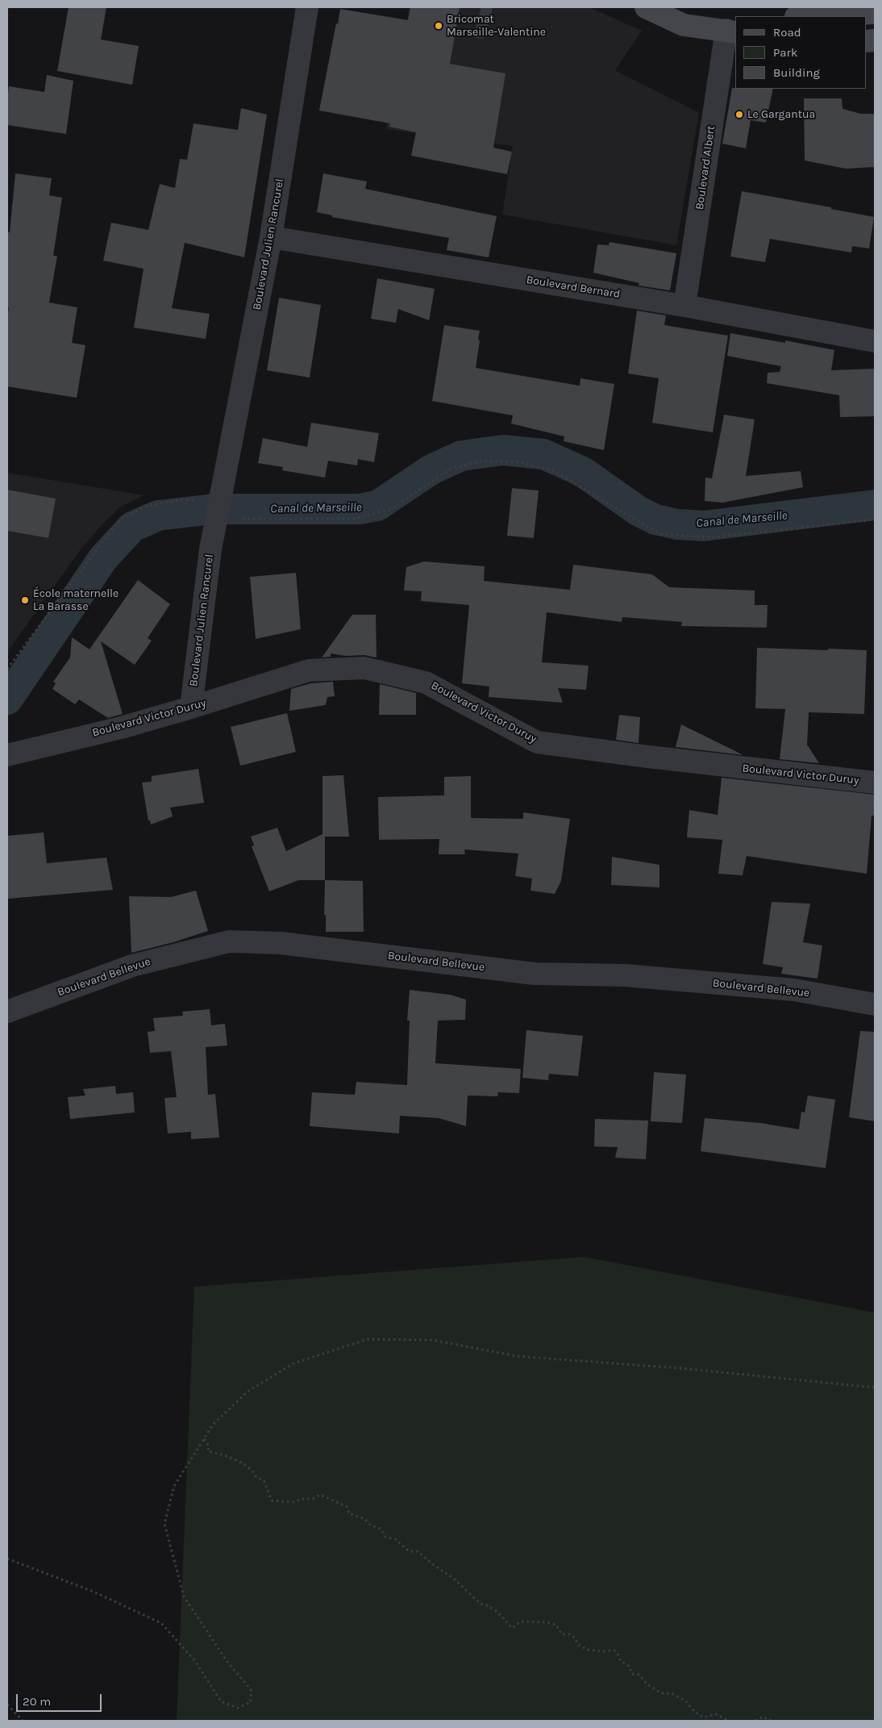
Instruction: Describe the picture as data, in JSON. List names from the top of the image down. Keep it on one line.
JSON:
{"streets":{"street":["Boulevard Albert","Boulevard Julien Rancurel","Boulevard Bernard","Boulevard Victor Duruy","Boulevard Bellevue"]},"crossings":[["Boulevard Albert","Boulevard Bernard"],["Boulevard Julien Rancurel","Boulevard Bernard"],["Boulevard Julien Rancurel","Boulevard Victor Duruy"]],"water":["Canal de Marseille"],"places":["Bricomat Marseille-Valentine","Le Gargantua","École maternelle La Barasse"],"legend":["Road","Park","Building"],"scale_bar":"20 m"}
